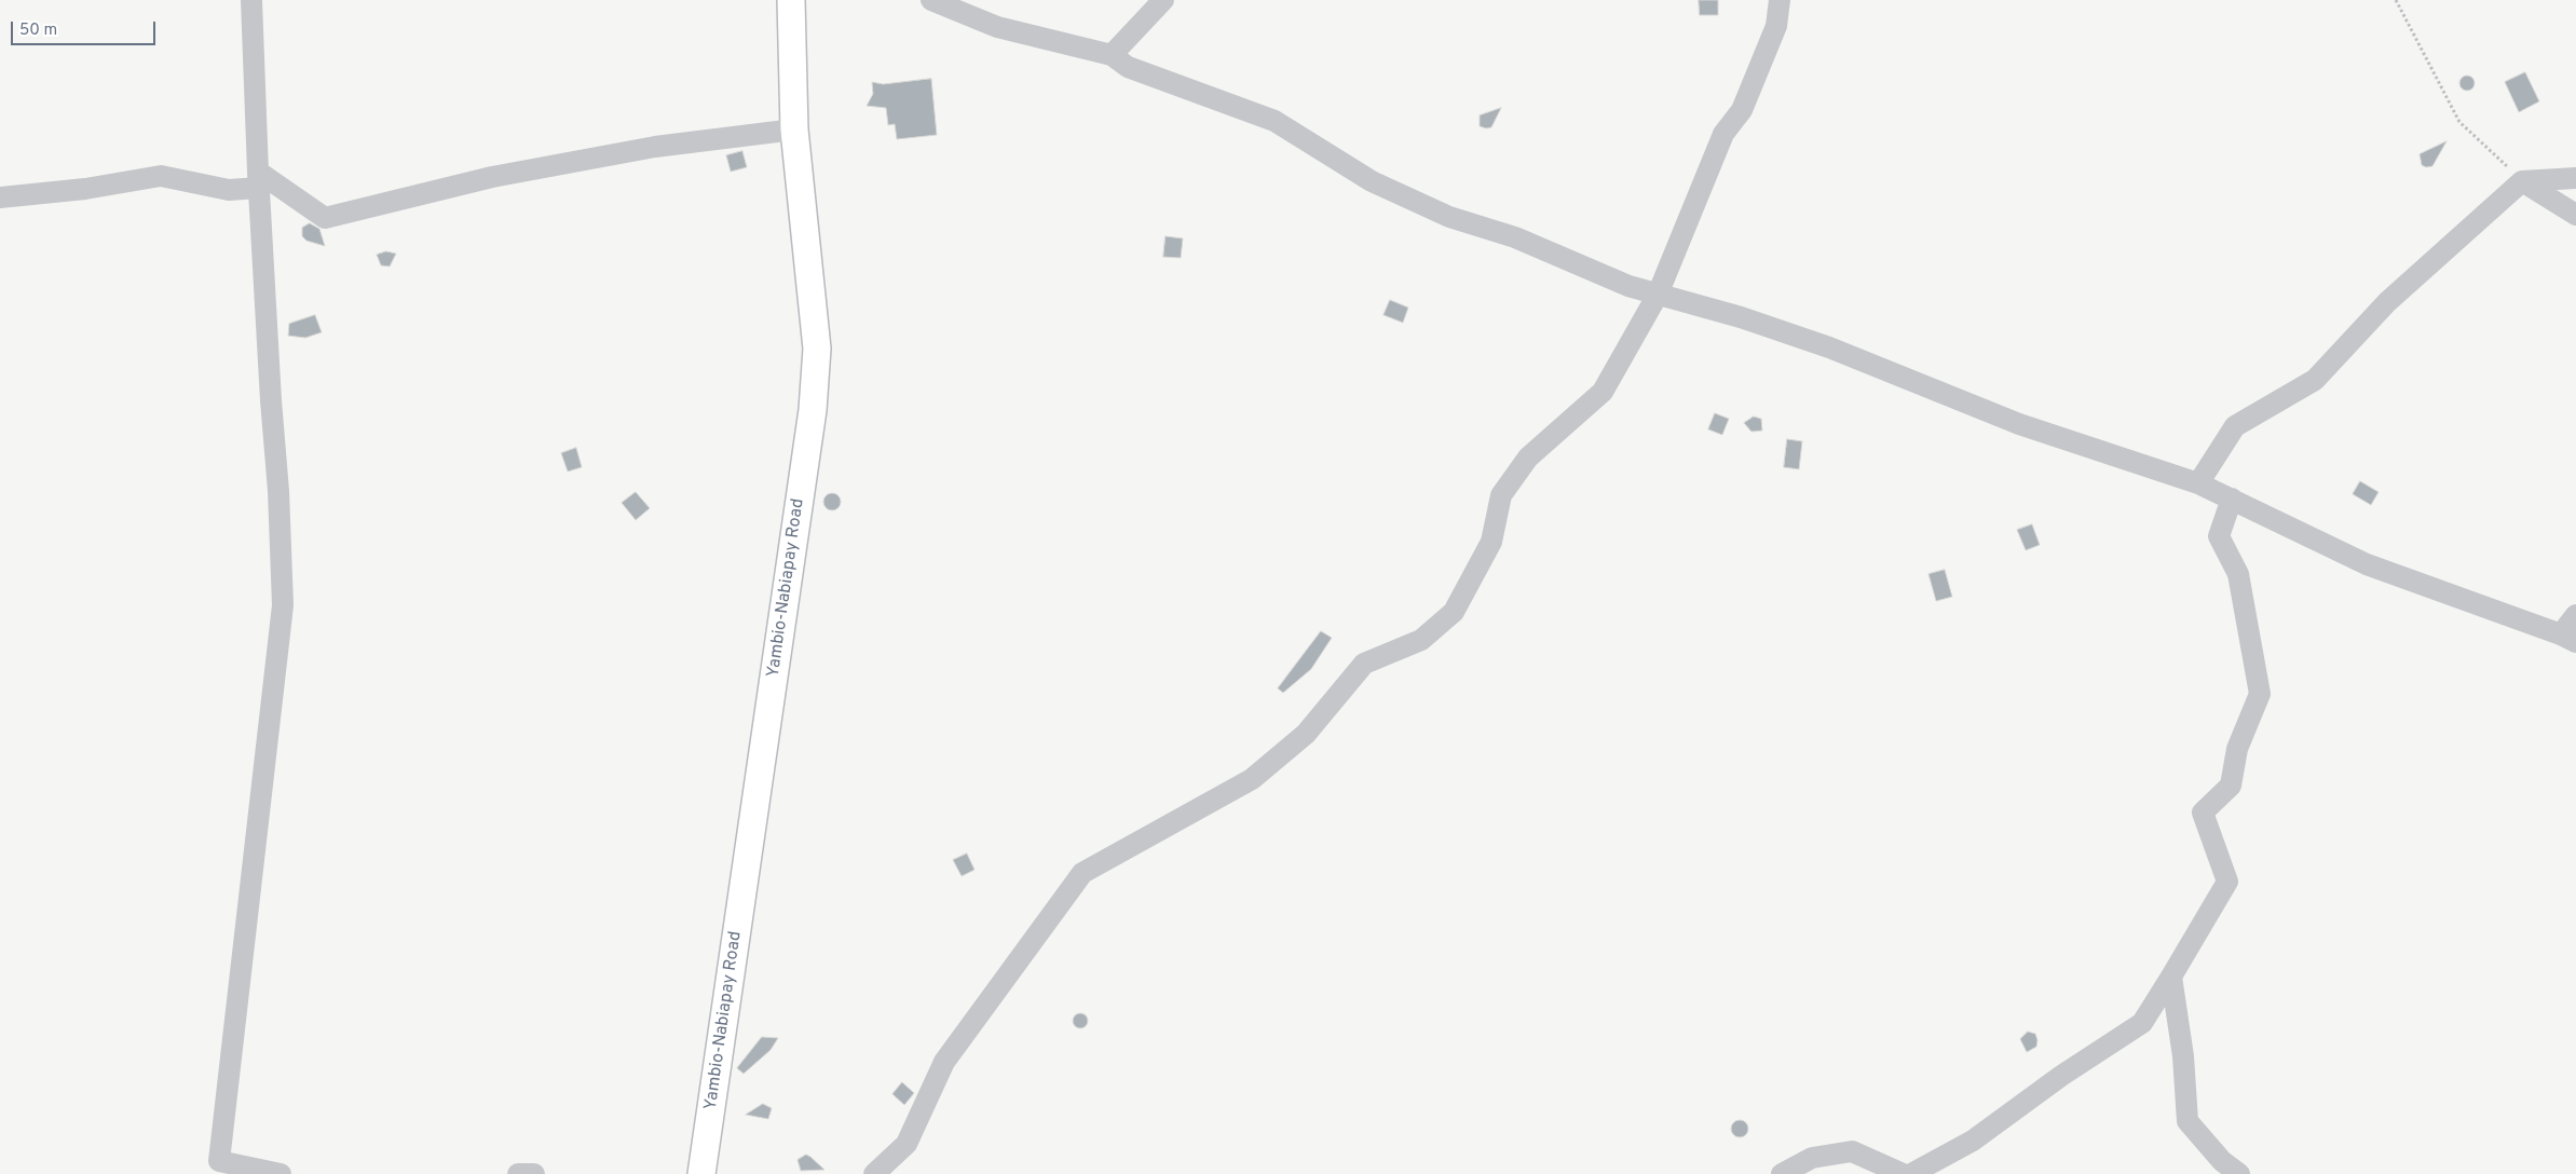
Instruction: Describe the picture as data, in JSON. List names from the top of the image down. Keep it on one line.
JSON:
{"streets":{"main road":["Yambio-Nabiapay Road"]},"scale_bar":"50 m"}
